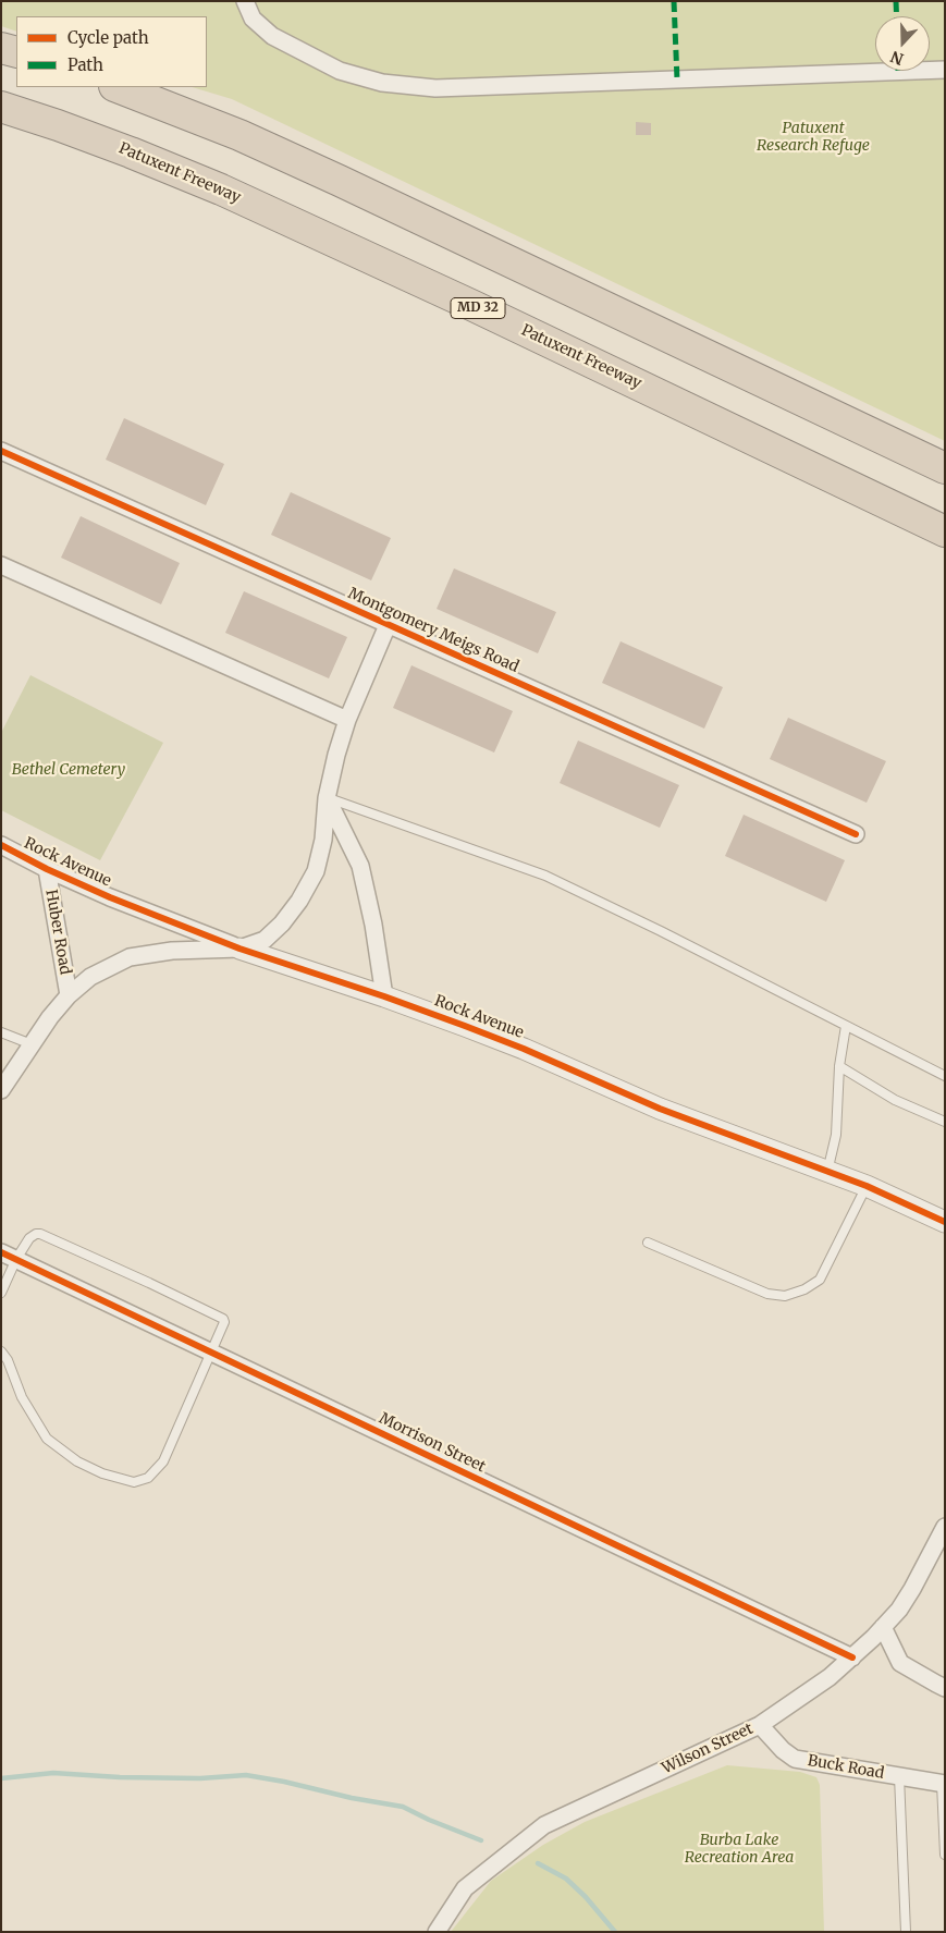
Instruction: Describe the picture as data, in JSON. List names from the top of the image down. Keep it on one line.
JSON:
{"streets":{"highway":["Patuxent Freeway","MD 32"],"street":["Montgomery Meigs Road","Rock Avenue","Huber Road","Morrison Street","Wilson Street","Buck Road"]},"crossings":[["Montgomery Meigs Road","Rock Avenue"],["Montgomery Meigs Road","Huber Road"],["Rock Avenue","Huber Road"],["Morrison Street","Wilson Street"],["Wilson Street","Buck Road"]],"parks":["Patuxent Research Refuge","Bethel Cemetery","Burba Lake Recreation Area"],"legend":["Cycle path","Path"],"north":"bottom"}
